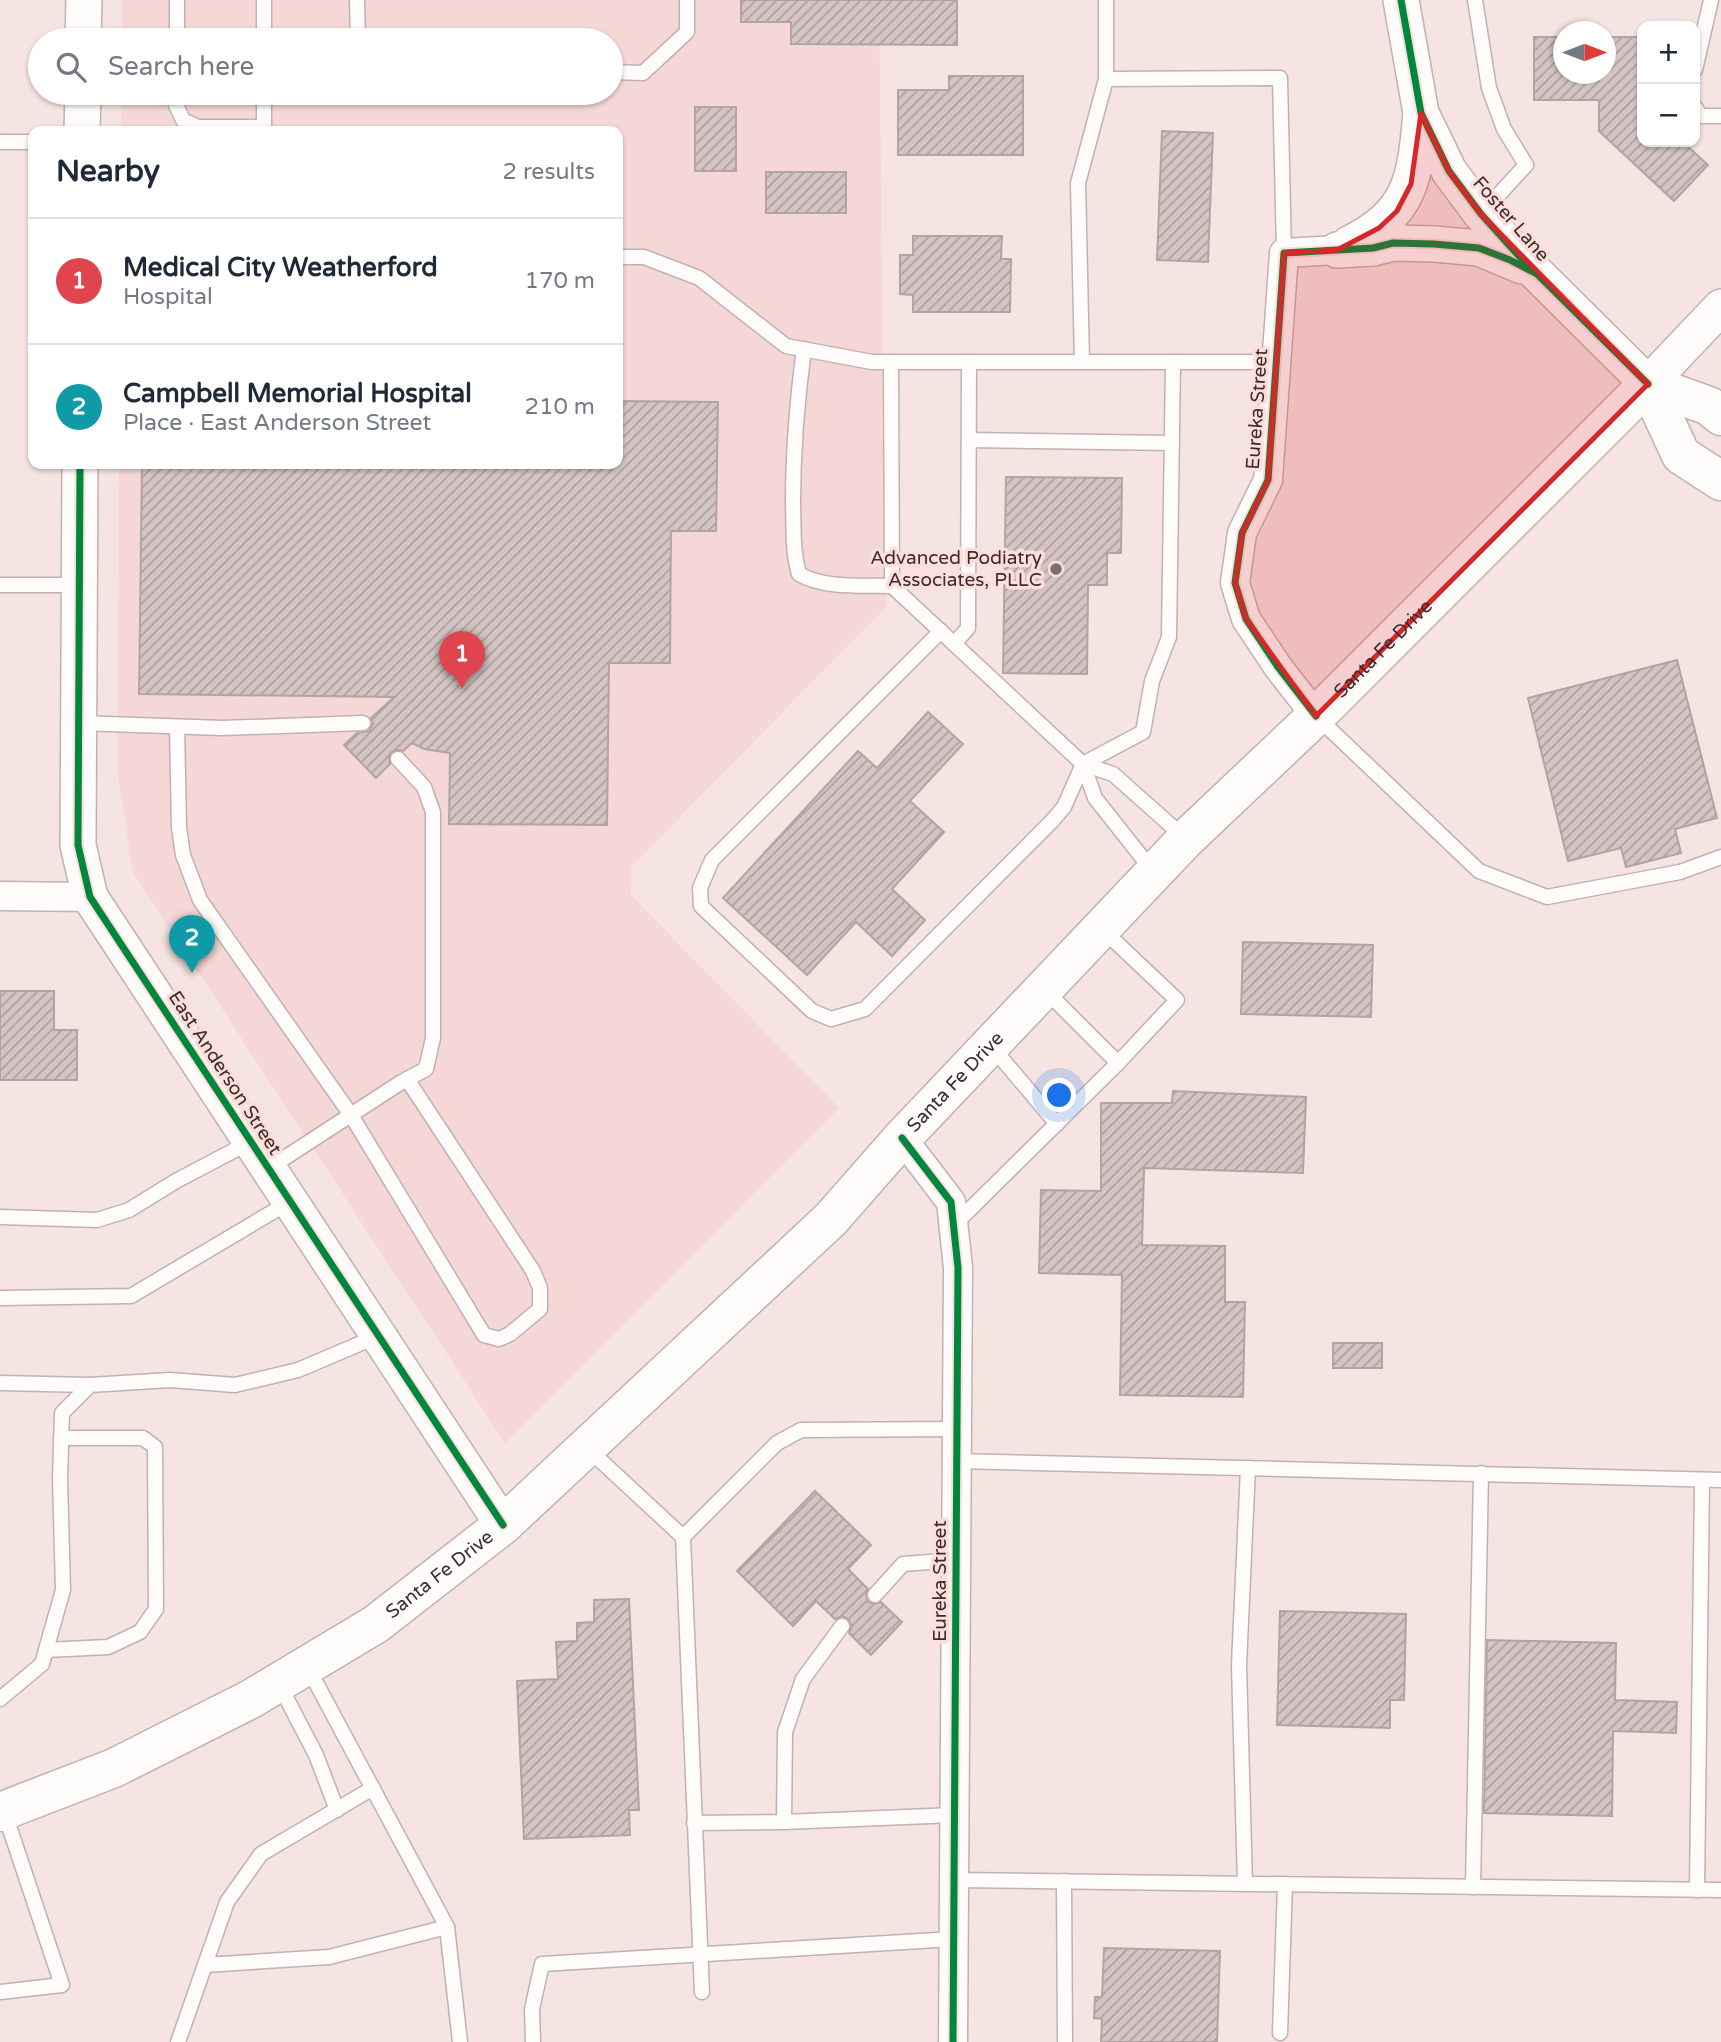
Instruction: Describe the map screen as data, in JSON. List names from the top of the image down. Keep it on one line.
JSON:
{"streets":{"main road":["Santa Fe Drive"],"street":["Foster Lane","Eureka Street","East Anderson Street"]},"crossings":[["Foster Lane","Santa Fe Drive"],["Eureka Street","Santa Fe Drive"],["Santa Fe Drive","East Anderson Street"]],"places":["Advanced Podiatry Associates, PLLC"],"north":"right","page":{"map_buttons":["+","−"],"search":"Search here","heading":["Nearby","2 results"],"list":[{"mark":"1","name":"Medical City Weatherford","note":"Hospital","value":"170 m"},{"mark":"2","name":"Campbell Memorial Hospital","note":"Place · East Anderson Street","value":"210 m"}],"pins":["1","2"]}}
